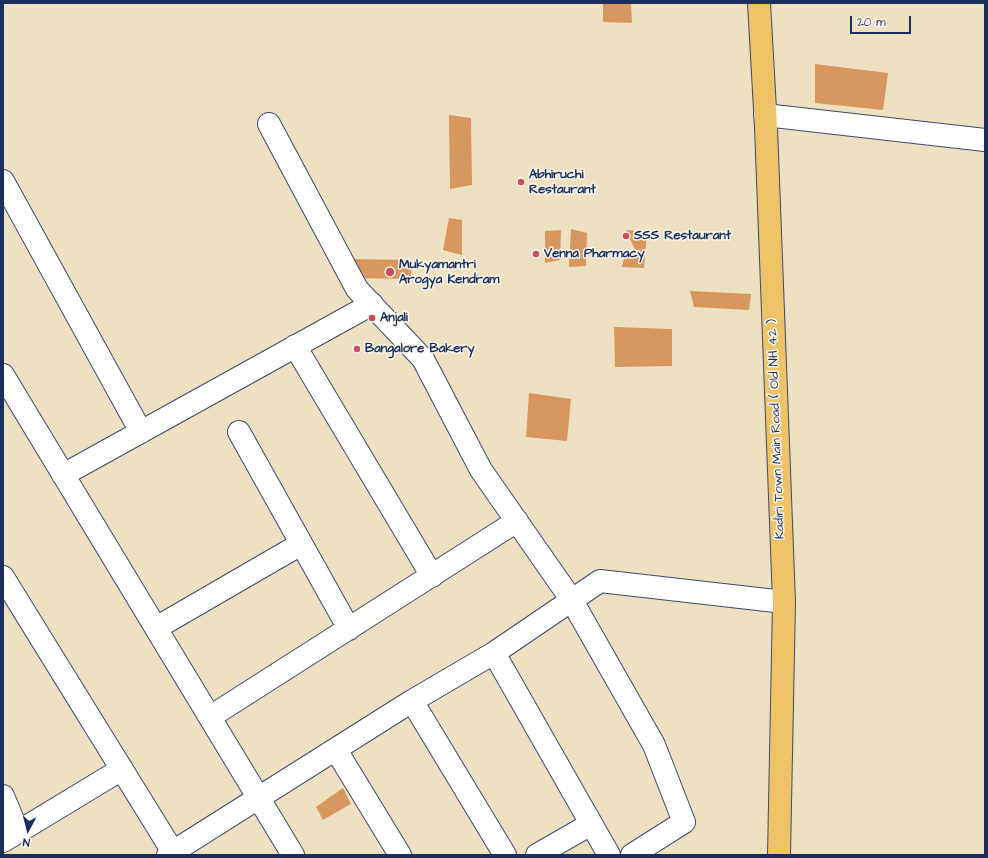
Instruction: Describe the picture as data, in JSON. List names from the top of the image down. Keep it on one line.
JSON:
{"streets":{"main road":["Kadiri Town Main Road ( Old NH 42 )"]},"places":["Abhiruchi Restaurant","SSS Restaurant","Venna Pharmacy","Mukyamantri Arogya Kendram","Anjali","Bangalore Bakery"],"scale_bar":"20 m","north":"bottom"}
